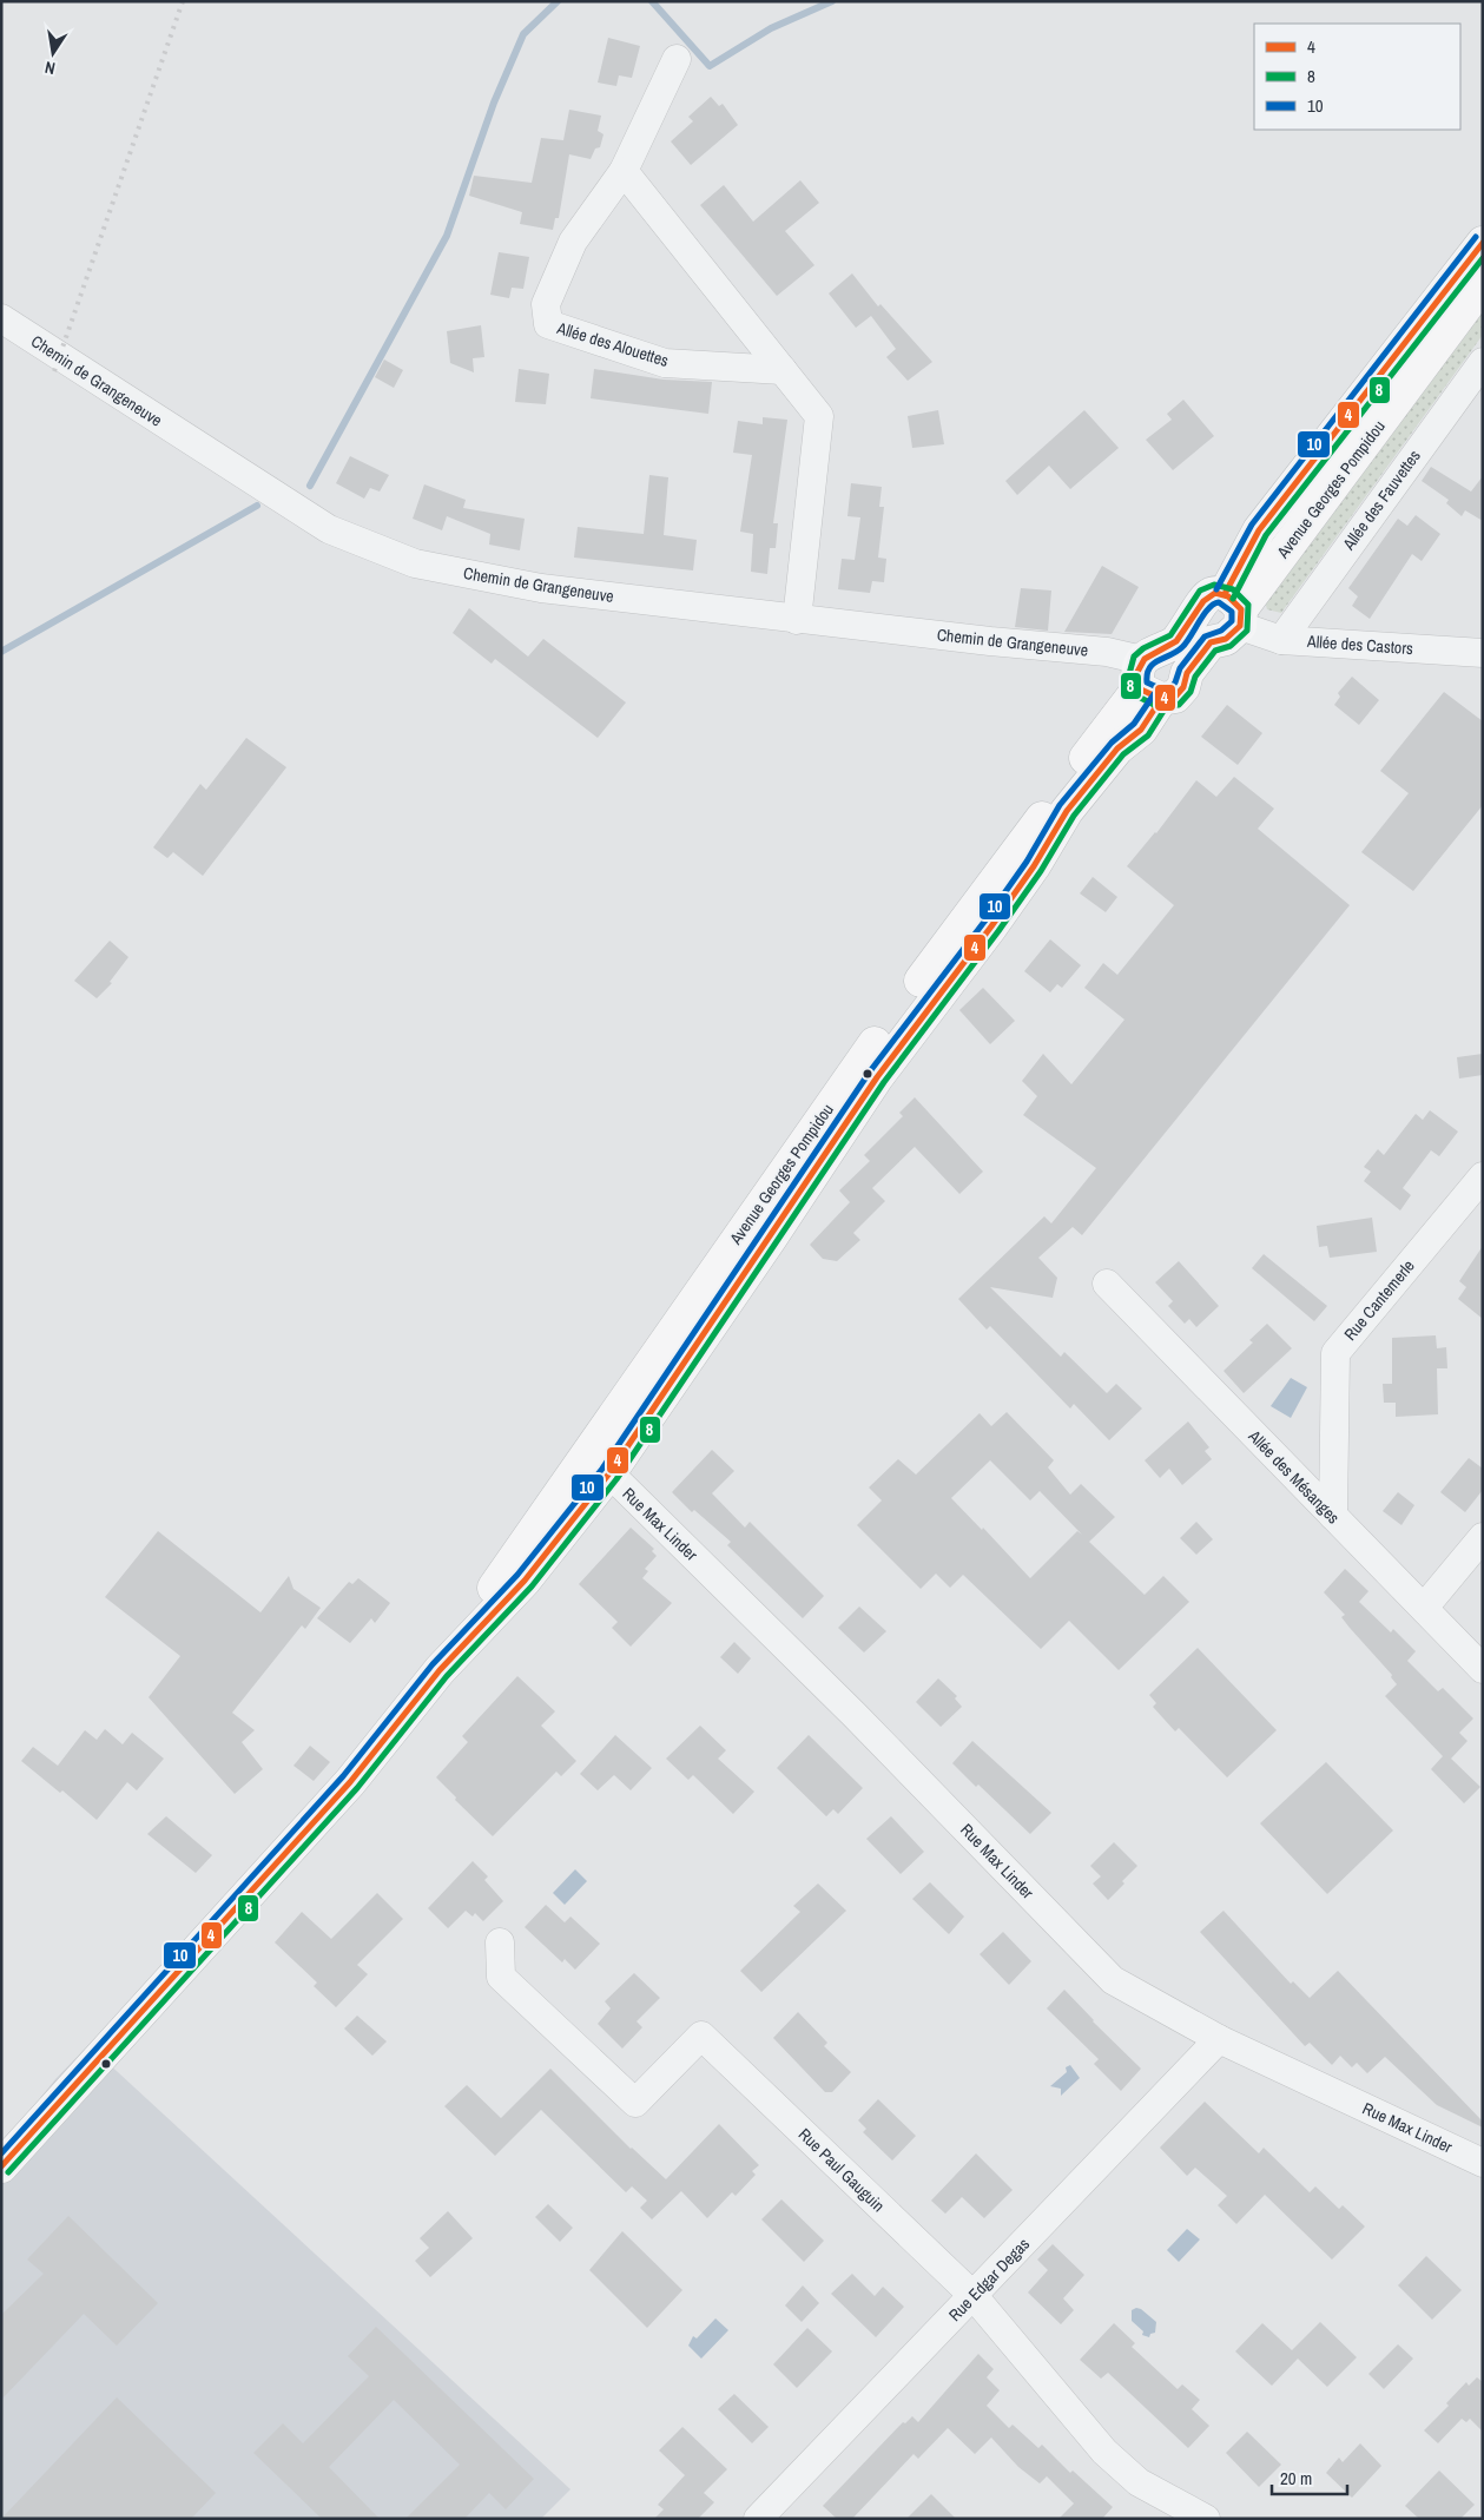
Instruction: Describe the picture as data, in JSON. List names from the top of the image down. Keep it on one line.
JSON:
{"streets":{"main road":["Avenue Georges Pompidou"],"street":["Allée des Alouettes","Chemin de Grangeneuve","Allée des Fauvettes","Allée des Castors","Rue Cantemerle","Allée des Mésanges","Rue Max Linder","Rue Paul Gauguin","Rue Edgar Degas"]},"crossings":[["Chemin de Grangeneuve","Avenue Georges Pompidou"],["Avenue Georges Pompidou","Allée des Castors"],["Avenue Georges Pompidou","Rue Max Linder"],["Allée des Fauvettes","Allée des Castors"],["Rue Cantemerle","Allée des Mésanges"],["Rue Max Linder","Rue Edgar Degas"],["Rue Paul Gauguin","Rue Edgar Degas"]],"lines":["transit line 10","transit line 4","transit line 8"],"legend":["4","8","10"],"scale_bar":"20 m","north":"bottom"}
